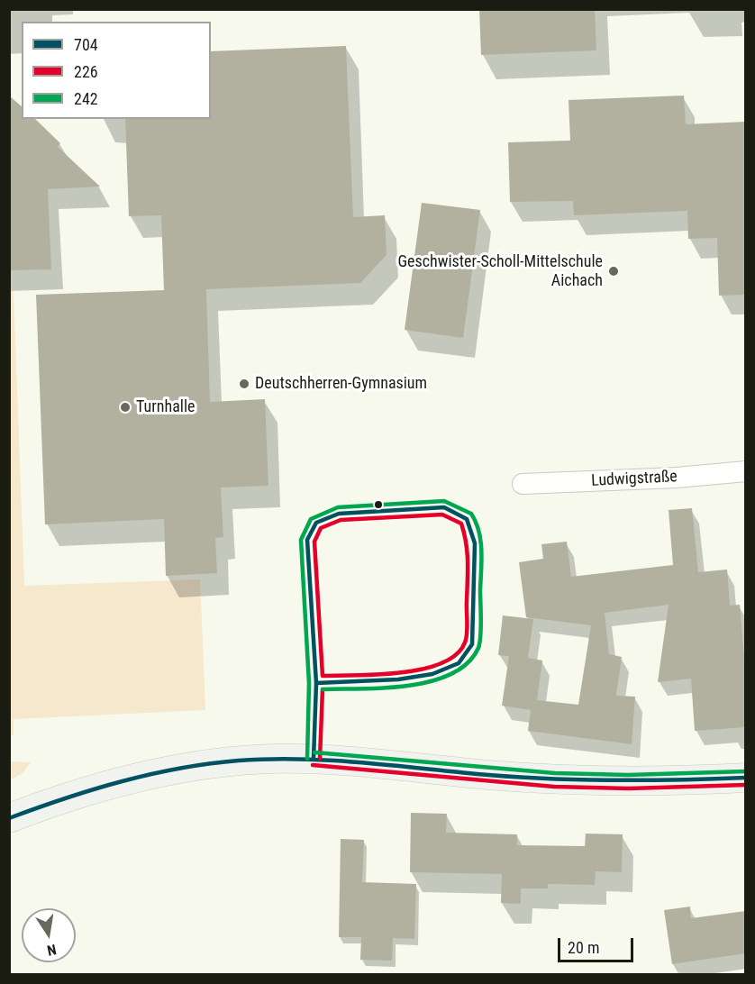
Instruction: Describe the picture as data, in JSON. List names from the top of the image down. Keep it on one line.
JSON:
{"streets":{"street":["Ludwigstraße"]},"places":["Geschwister-Scholl-Mittelschule Aichach","Deutschherren-Gymnasium","Turnhalle"],"lines":["transit line 242","transit line 704","transit line 226"],"legend":["704","226","242"],"scale_bar":"20 m","north":"bottom"}
